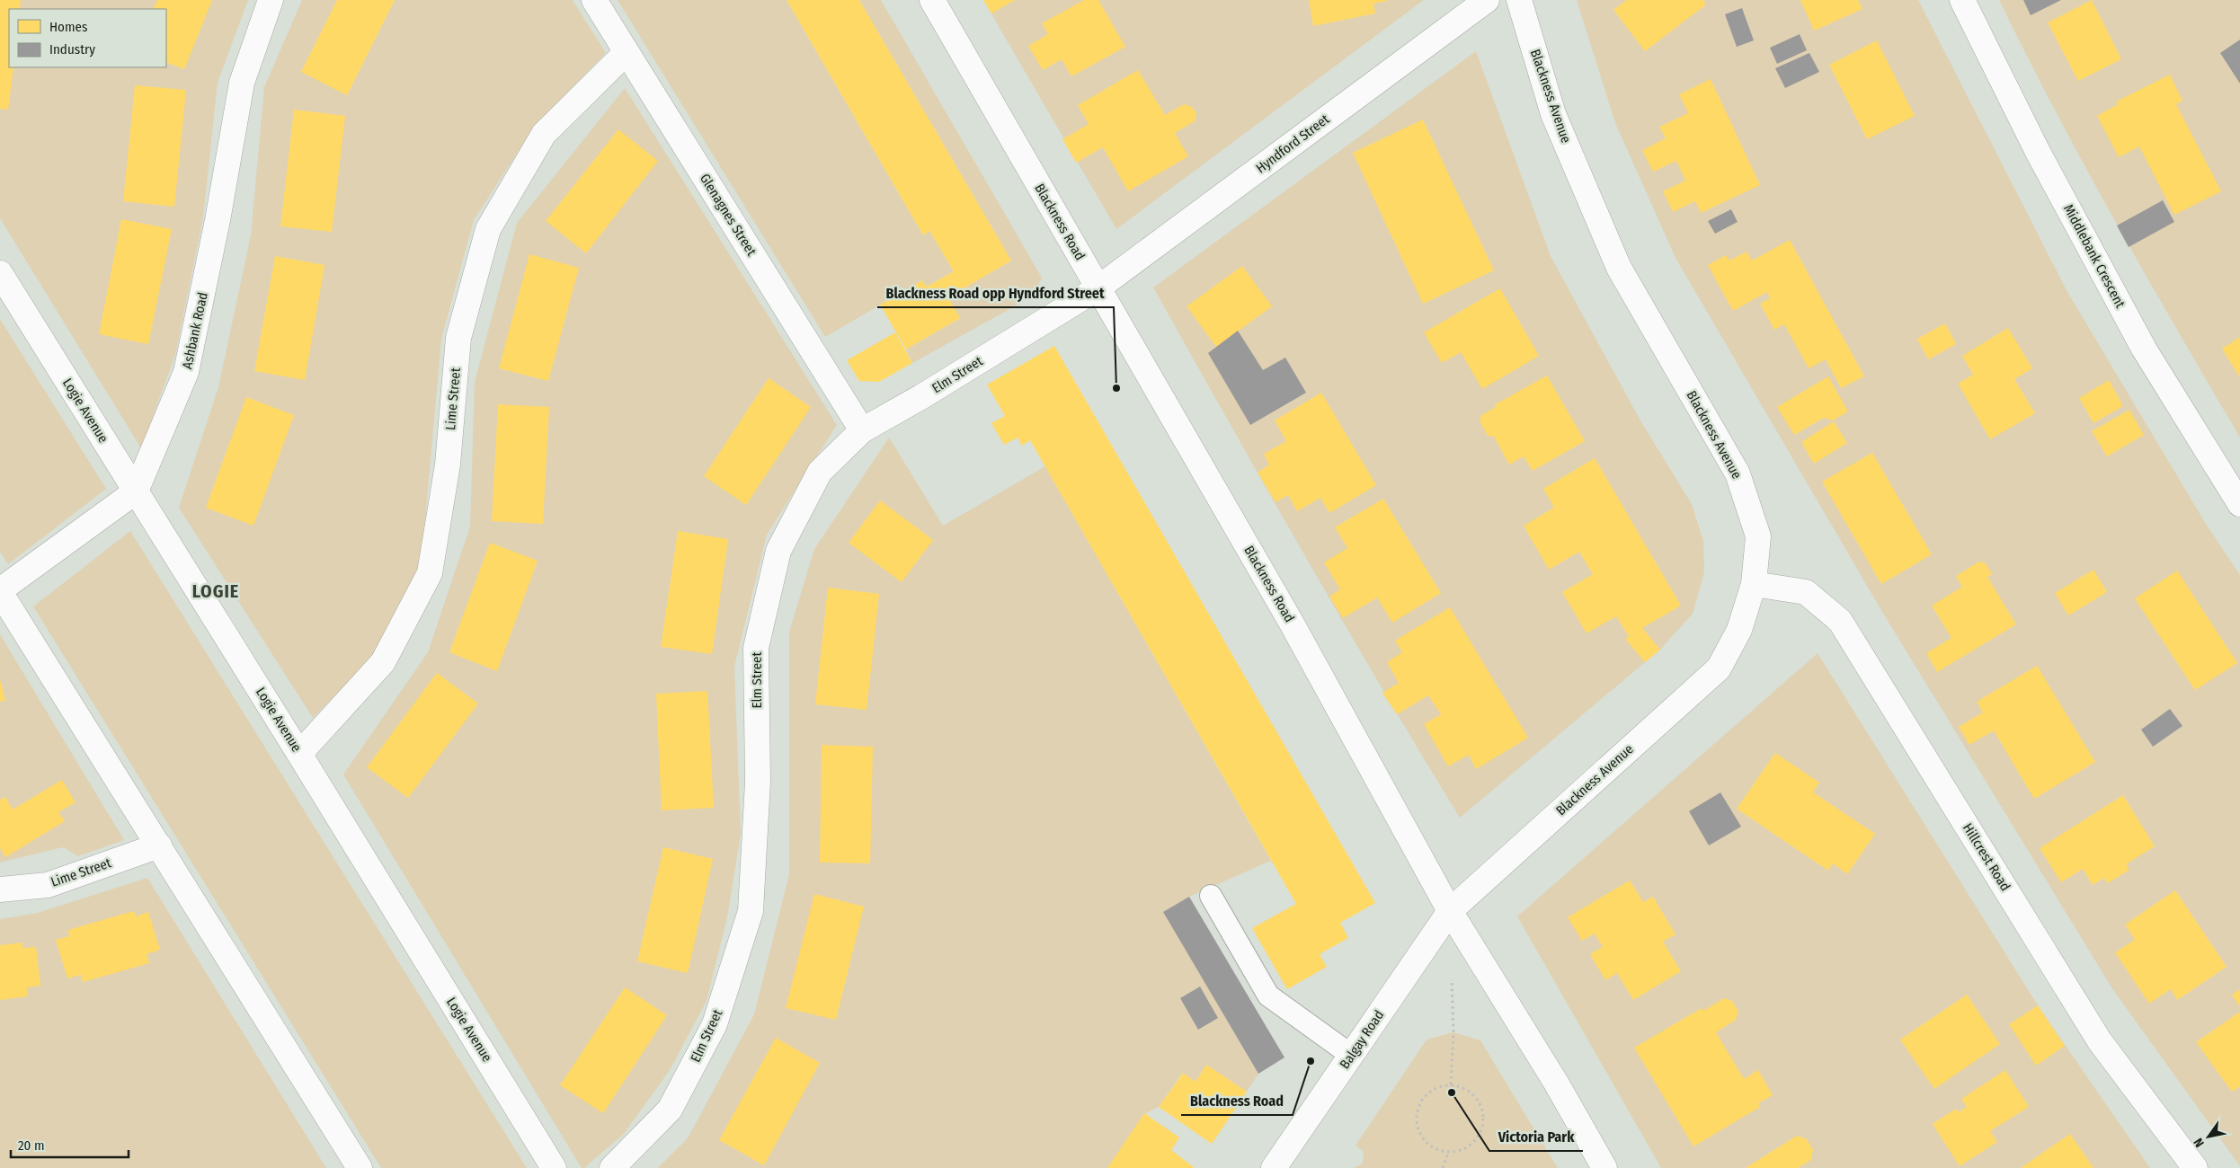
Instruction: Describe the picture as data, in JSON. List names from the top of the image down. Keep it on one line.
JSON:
{"streets":{"street":["Blackness Avenue","Hyndford Street","Glenagnes Street","Blackness Road","Middlebank Crescent","Ashbank Road","Elm Street","Lime Street","Logie Avenue","Hillcrest Road","Balgay Road"]},"crossings":[["Blackness Avenue","Blackness Road"],["Blackness Avenue","Hillcrest Road"],["Blackness Avenue","Balgay Road"],["Hyndford Street","Blackness Road"],["Hyndford Street","Elm Street"],["Glenagnes Street","Elm Street"],["Glenagnes Street","Lime Street"],["Blackness Road","Elm Street"],["Blackness Road","Balgay Road"],["Ashbank Road","Logie Avenue"],["Lime Street","Logie Avenue"]],"districts":["LOGIE"],"places":["Blackness Road opp Hyndford Street","Blackness Road","Victoria Park"],"legend":["Homes","Industry"],"scale_bar":"20 m","north":"bottom left"}
